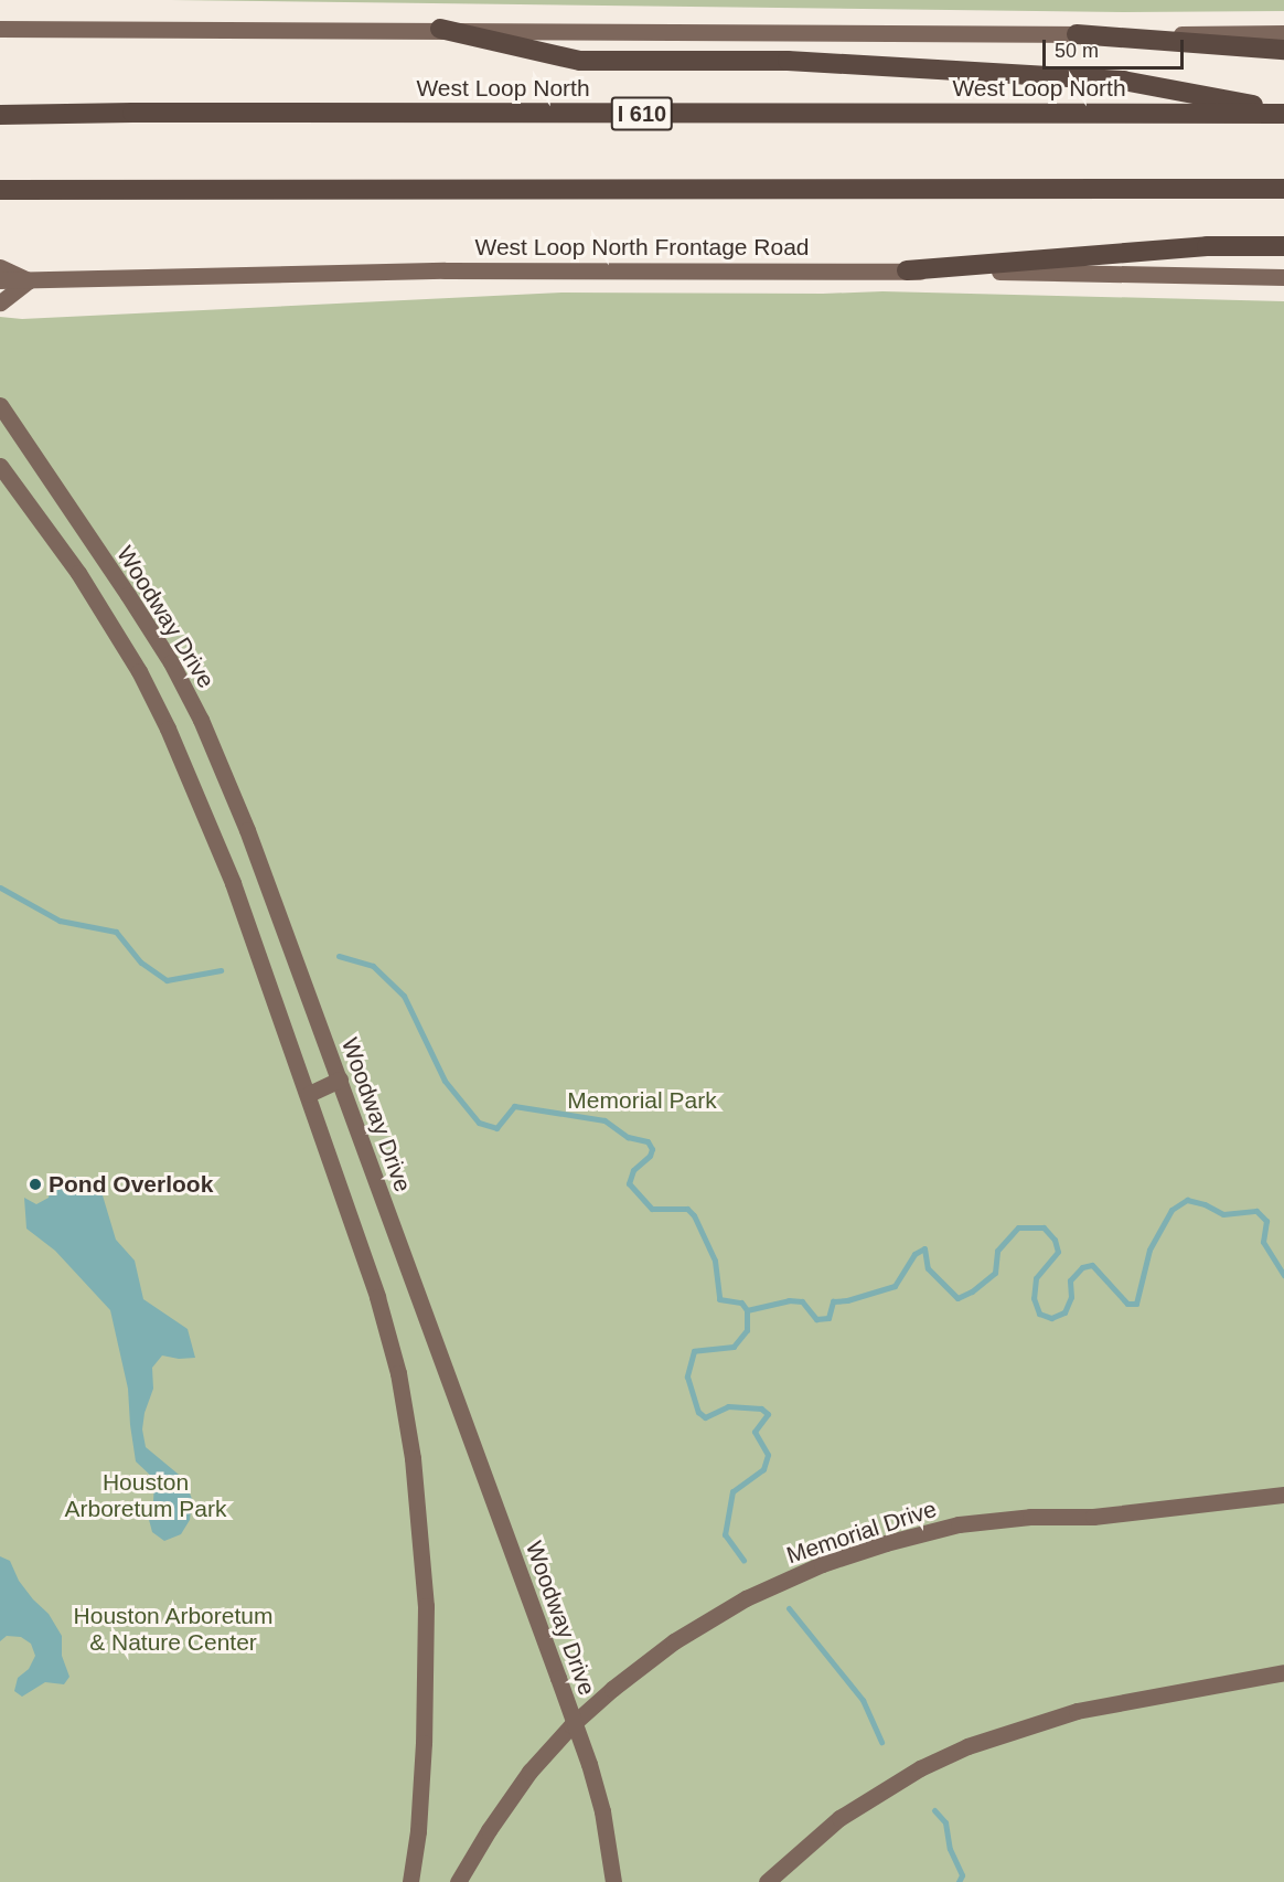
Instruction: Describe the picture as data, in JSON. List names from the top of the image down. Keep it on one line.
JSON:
{"streets":{"highway":["West Loop North","I 610"],"main road":["West Loop North Frontage Road","Woodway Drive","Memorial Drive"]},"parks":["Memorial Park","Houston Arboretum Park","Houston Arboretum & Nature Center"],"places":["Pond Overlook"],"scale_bar":"50 m"}
